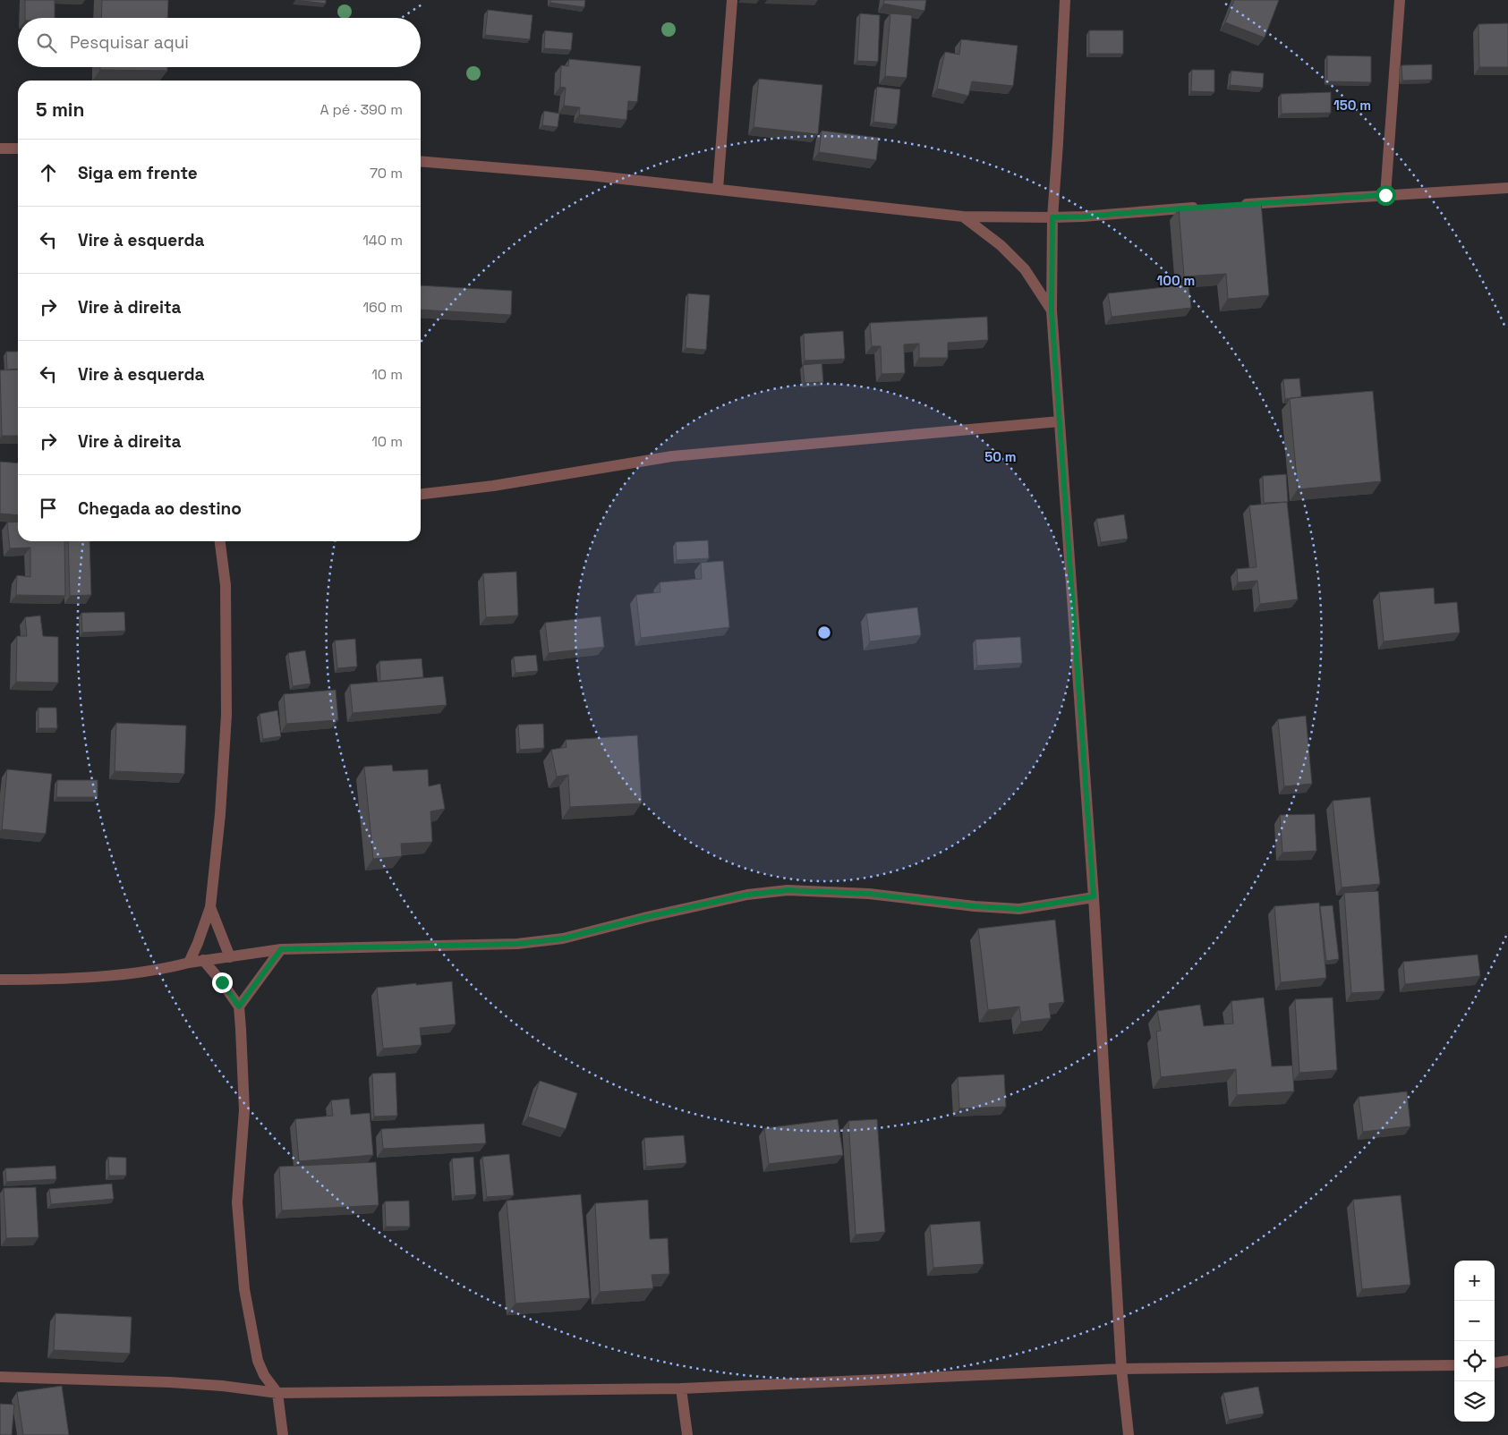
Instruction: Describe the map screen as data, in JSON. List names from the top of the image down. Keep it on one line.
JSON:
{"page":{"search":"Pesquisar aqui","heading":["5 min","A pé · 390 m"],"list":[["Siga em frente","70 m"],["Vire à esquerda","140 m"],["Vire à direita","160 m"],["Vire à esquerda","10 m"],["Vire à direita","10 m"],"Chegada ao destino"],"map_buttons":["+","−"]},"rings":["150 m","100 m","50 m"]}
